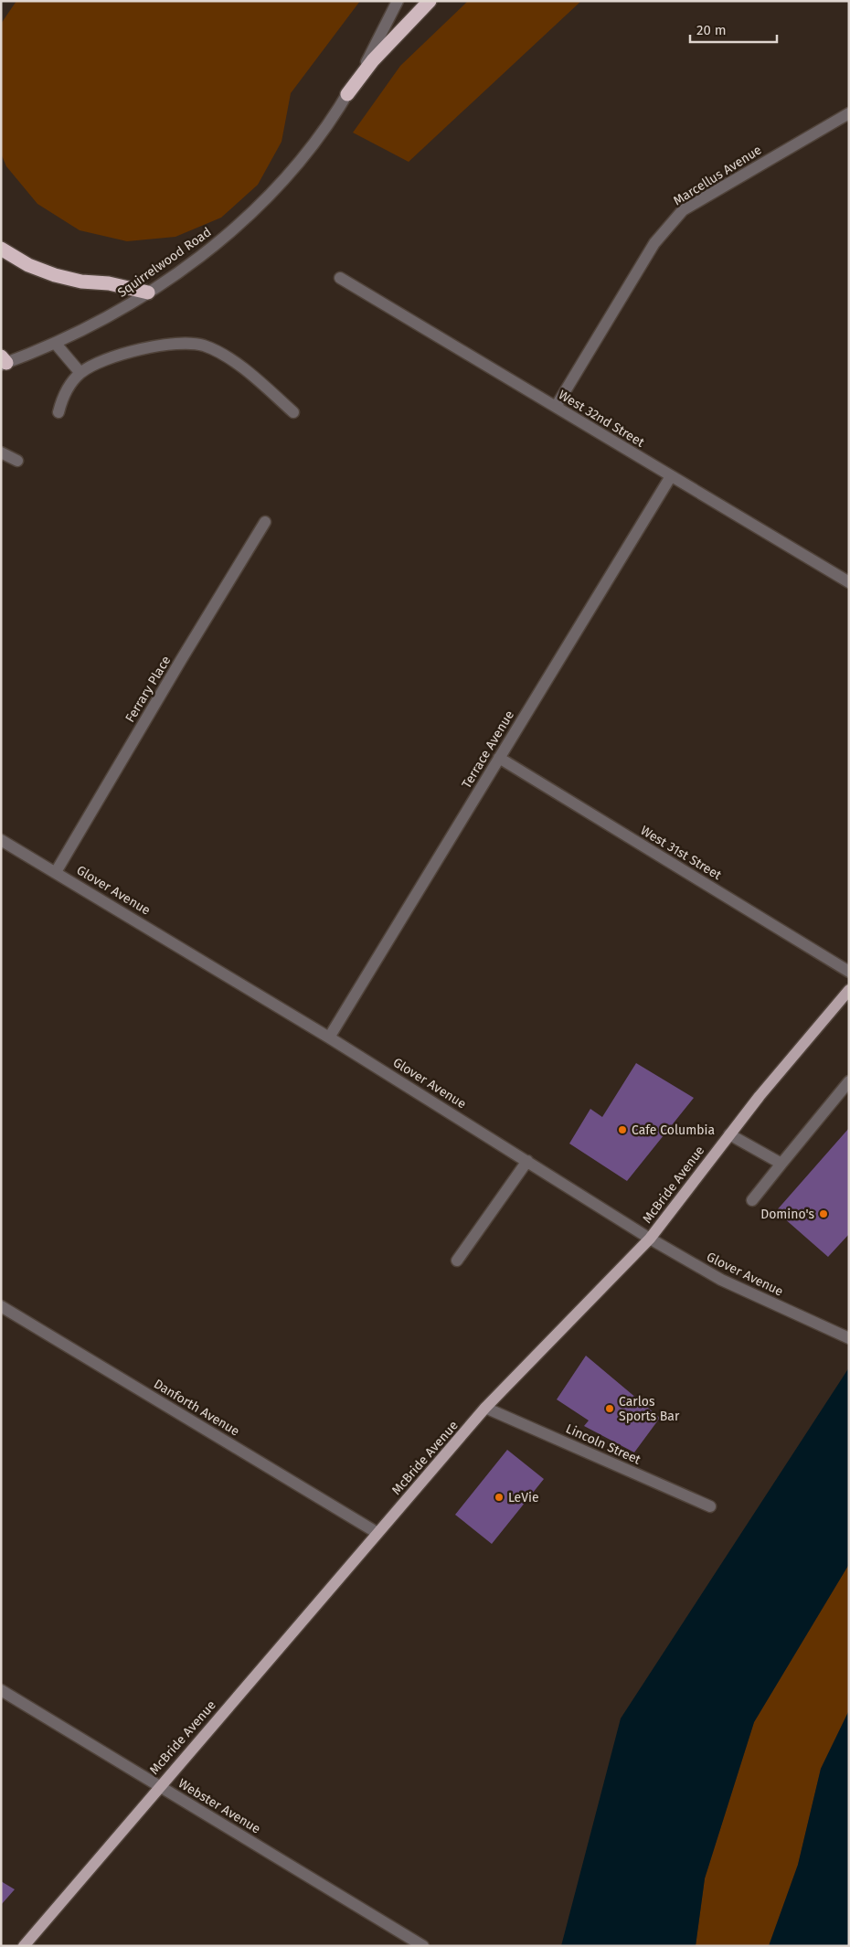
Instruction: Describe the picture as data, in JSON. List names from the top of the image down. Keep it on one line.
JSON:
{"streets":{"main road":["McBride Avenue"],"street":["Marcellus Avenue","Squirrelwood Road","West 32nd Street","Ferrary Place","Terrace Avenue","West 31st Street","Glover Avenue","Danforth Avenue","Lincoln Street","Webster Avenue"]},"crossings":[["Marcellus Avenue","West 32nd Street"],["West 32nd Street","Terrace Avenue"],["Ferrary Place","Glover Avenue"],["Terrace Avenue","West 31st Street"],["Terrace Avenue","Glover Avenue"],["Glover Avenue","McBride Avenue"],["McBride Avenue","Danforth Avenue"],["McBride Avenue","Lincoln Street"],["McBride Avenue","Webster Avenue"]],"places":["Cafe Columbia","Domino's","Carlos Sports Bar","LeVie"],"scale_bar":"20 m"}
